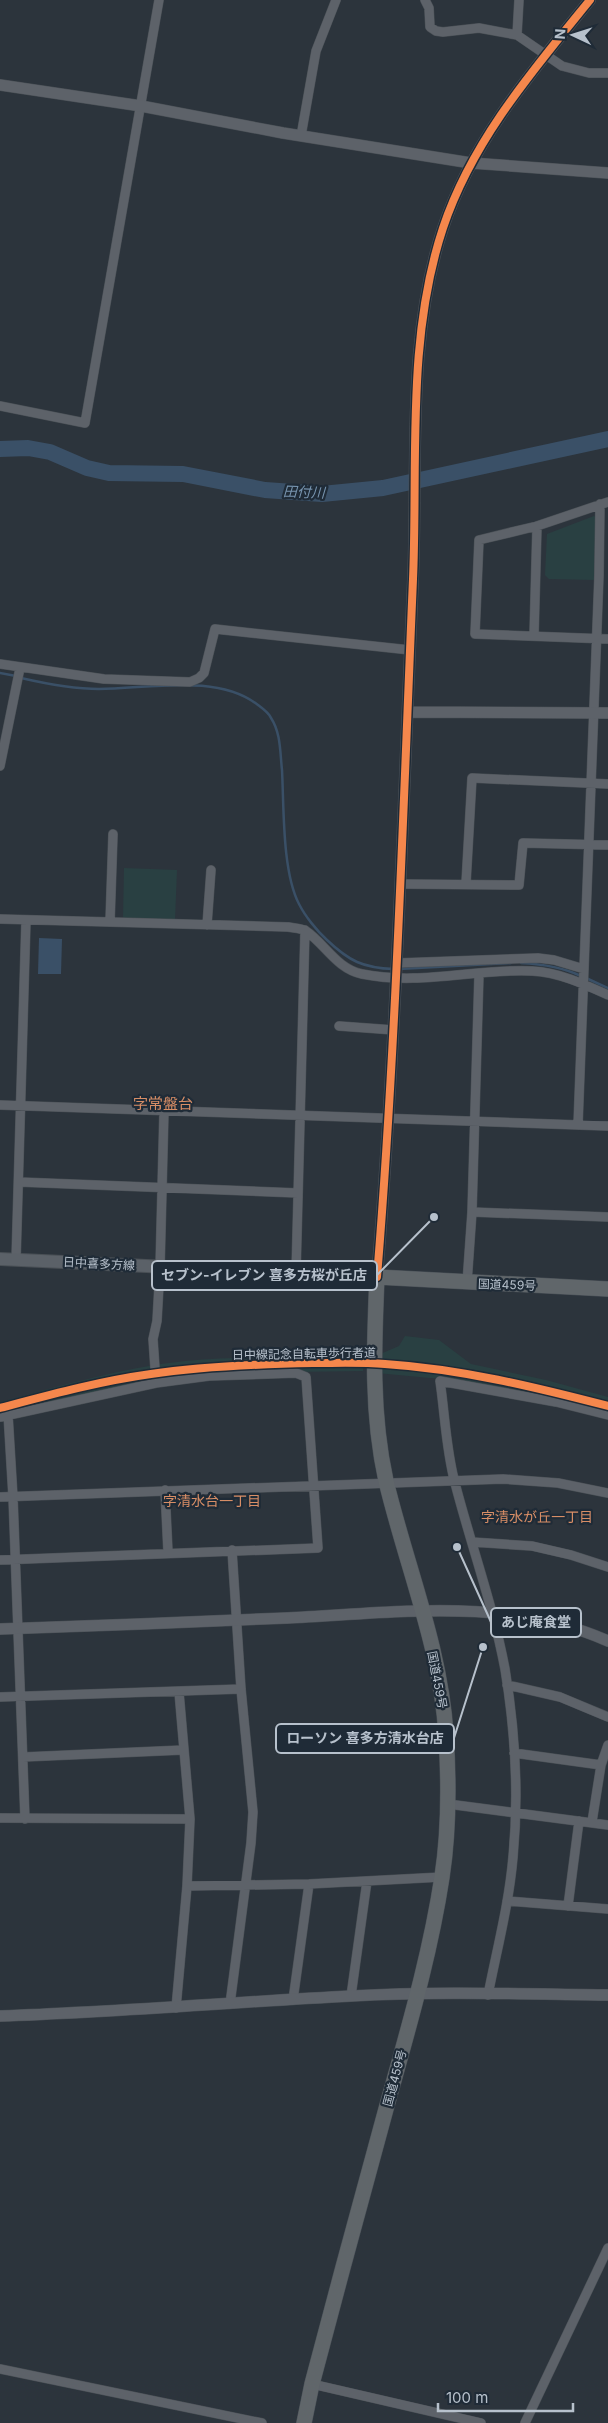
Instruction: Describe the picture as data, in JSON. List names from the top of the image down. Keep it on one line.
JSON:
{"streets":{"highway":["国道459号"],"main road":["日中喜多方線"],"cycle path":["日中線記念自転車歩行者道"]},"crossings":[["日中喜多方線","国道459号"]],"districts":["字常盤台","字清水台一丁目","字清水が丘一丁目"],"water":["田付川"],"places":["セブン-イレブン 喜多方桜が丘店","あじ庵食堂","ローソン 喜多方清水台店"],"scale_bar":"100 m","north":"left"}
